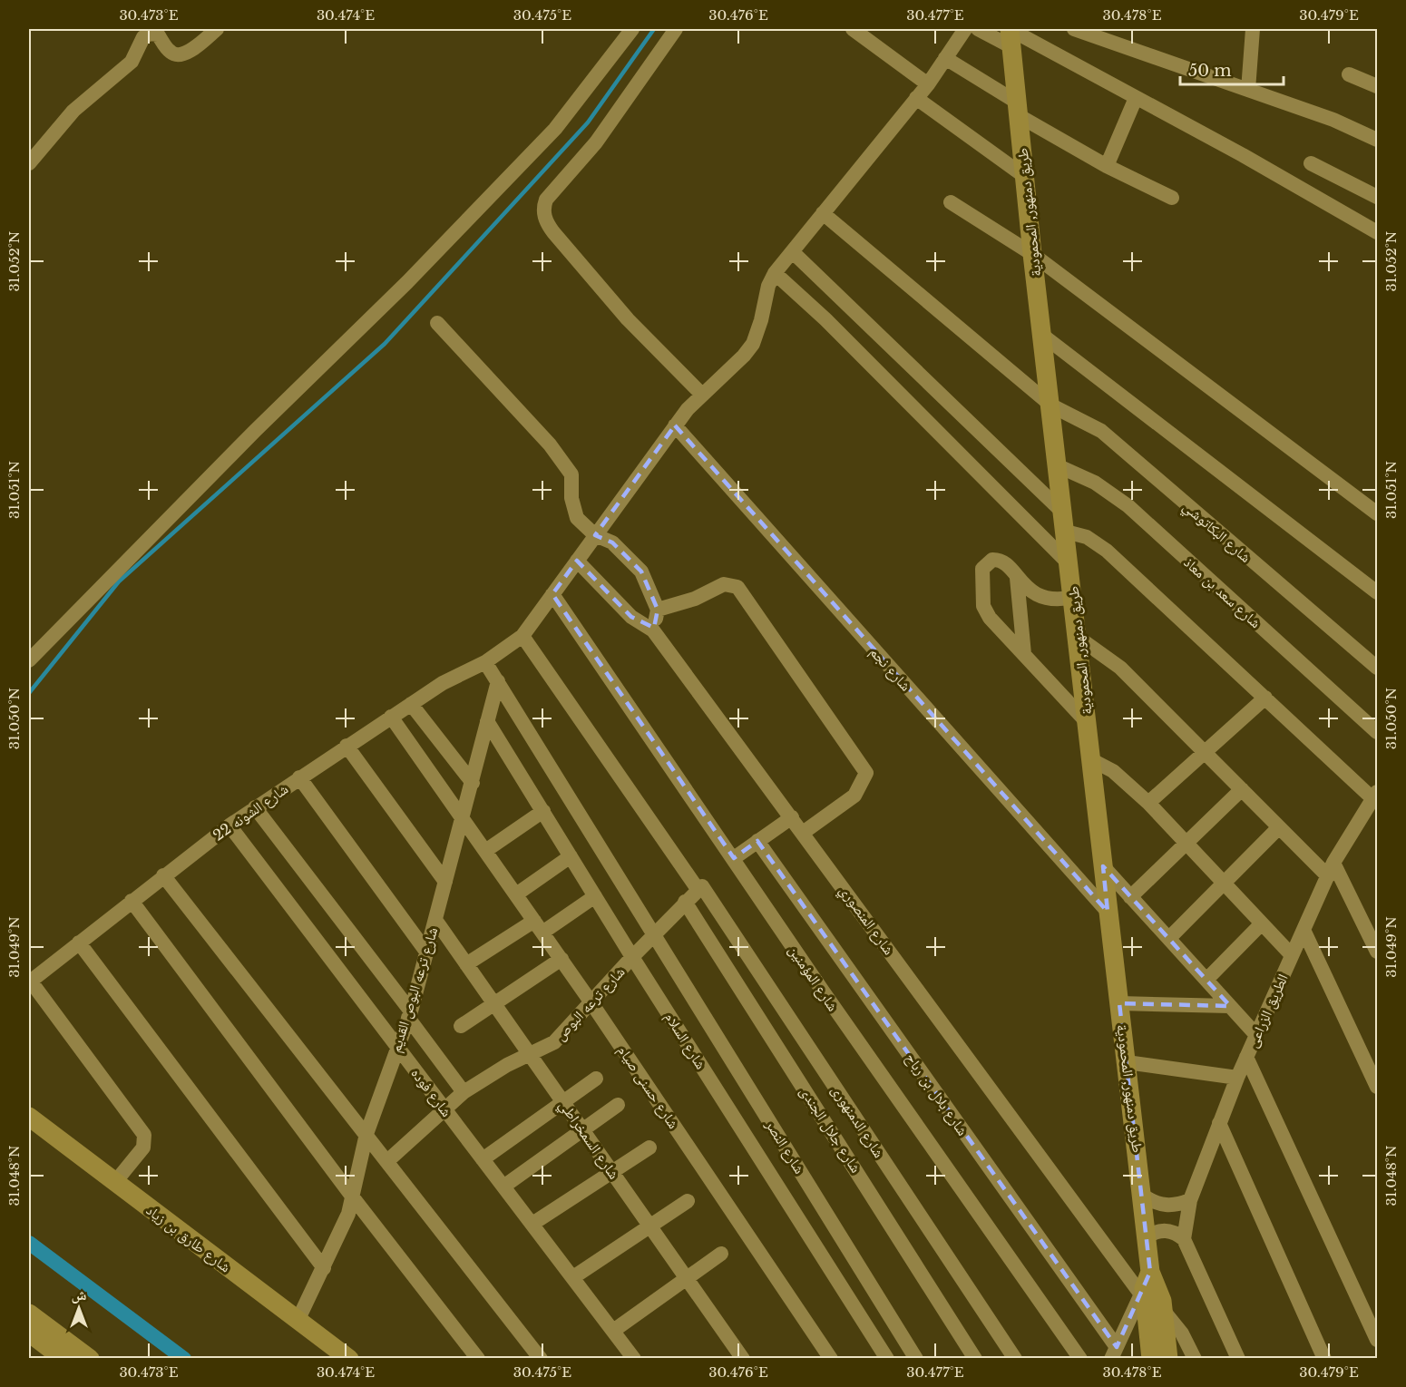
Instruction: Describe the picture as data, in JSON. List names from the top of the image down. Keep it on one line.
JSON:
{"streets":{"main road":["طريق دمنهور, المحمودية","شارع طارق بن زياد"],"street":["شارع البكاتوشي","شارع سعد بن معاذ","شارع نجم","شارع الشونه 22","شارع المنصوري","شارع المؤمنين","شارع ترعه البوص القديم","شارع ترعه البوص","الطريق الزراعى","شارع السلام","شارع حسنى صيام","شارع فوده","شارع بلال بن رباح","شارع الدمنهورى","شارع جلال الجندى","شارع السمخراطي","شارع النصر"]},"crossings":[["طريق دمنهور, المحمودية","شارع البكاتوشي"],["طريق دمنهور, المحمودية","شارع سعد بن معاذ"],["طريق دمنهور, المحمودية","شارع نجم"],["طريق دمنهور, المحمودية","شارع المنصوري"],["شارع نجم","شارع الشونه 22"],["شارع الشونه 22","شارع المنصوري"],["شارع الشونه 22","شارع المؤمنين"],["شارع الشونه 22","شارع حسنى صيام"],["شارع الشونه 22","شارع فوده"],["شارع الشونه 22","شارع الدمنهورى"],["شارع الشونه 22","شارع النصر"],["شارع ترعه البوص القديم","شارع السلام"],["شارع ترعه البوص القديم","شارع حسنى صيام"],["شارع ترعه البوص القديم","شارع فوده"],["شارع ترعه البوص القديم","شارع السمخراطي"],["شارع ترعه البوص القديم","شارع النصر"],["شارع ترعه البوص القديم","شارع طارق بن زياد"],["شارع ترعه البوص","شارع السلام"],["شارع ترعه البوص","شارع حسنى صيام"],["شارع ترعه البوص","شارع فوده"],["شارع ترعه البوص","شارع الدمنهورى"],["شارع ترعه البوص","شارع جلال الجندى"],["شارع ترعه البوص","شارع السمخراطي"],["شارع ترعه البوص","شارع النصر"]],"scale_bar":"50 m","north":"top","coordinates":["30.473°E","30.474°E","30.475°E","30.476°E","30.477°E","30.478°E","30.479°E","31.052°N","31.051°N","31.050°N","31.049°N","31.048°N"]}
